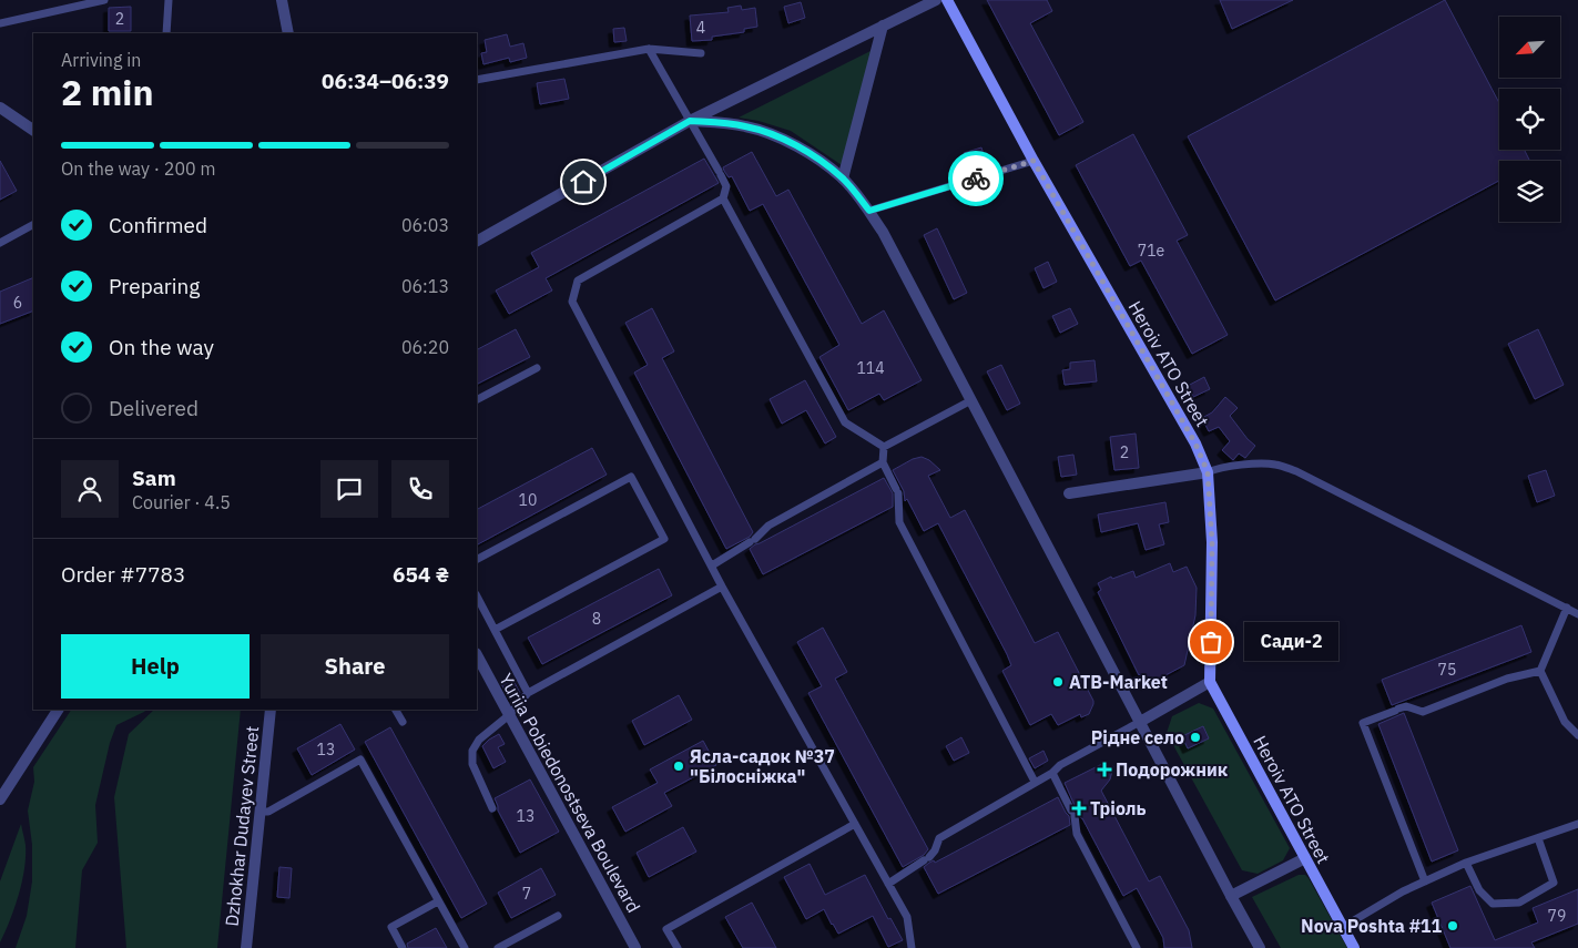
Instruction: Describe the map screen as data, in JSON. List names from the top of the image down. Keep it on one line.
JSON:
{"streets":{"main road":["Heroiv ATO Street"],"street":["Yuriia Pobiedonostseva Boulevard","Dzhokhar Dudayev Street"]},"places":{"other":["Сади-2","ATB-Market","Рідне село","Ясла-садок №37 \"Білосніжка\"","Nova Poshta #11"],"health":["Подорожник","Тріоль"]},"house_numbers":["2","4","71е","6","114","2","10","8","75","13","13","7","79"],"north":"bottom left","page":{"heading":["2 min","Arriving in","06:34–06:39"],"panel":["Sam","Courier · 4.5","Order #7783","654 ₴"],"bar":"On the way · 200 m","list":[["Confirmed","06:03"],["Preparing","06:13"],["On the way","06:20"],"Delivered"],"bubble":"Сади-2","buttons":["Help","Share"]}}
